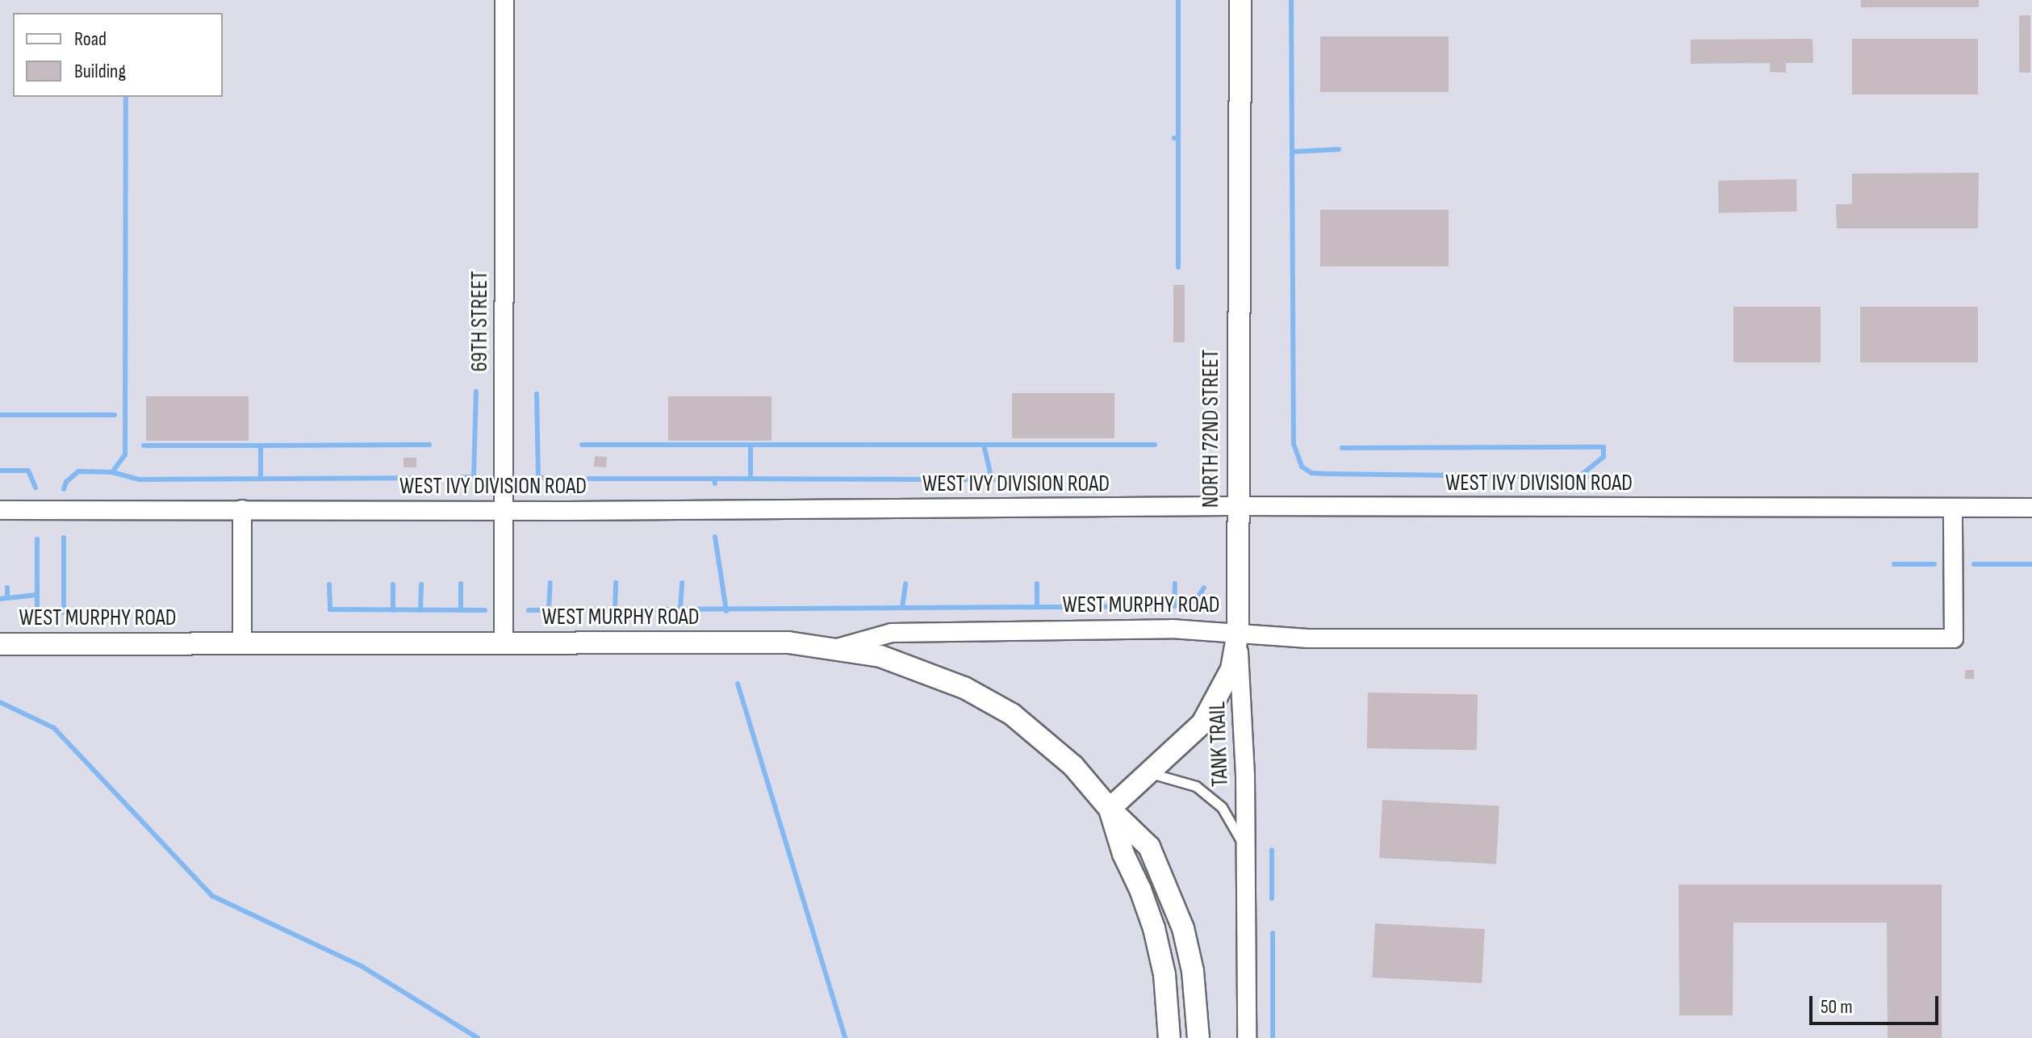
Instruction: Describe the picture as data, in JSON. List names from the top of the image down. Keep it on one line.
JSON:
{"streets":{"street":["69TH STREET","NORTH 72ND STREET","WEST IVY DIVISION ROAD","WEST MURPHY ROAD","TANK TRAIL"]},"crossings":[["69TH STREET","WEST IVY DIVISION ROAD"],["69TH STREET","WEST MURPHY ROAD"],["NORTH 72ND STREET","WEST IVY DIVISION ROAD"],["NORTH 72ND STREET","WEST MURPHY ROAD"],["NORTH 72ND STREET","TANK TRAIL"],["WEST IVY DIVISION ROAD","WEST MURPHY ROAD"],["WEST MURPHY ROAD","TANK TRAIL"]],"legend":["Road","Building"],"scale_bar":"50 m"}
